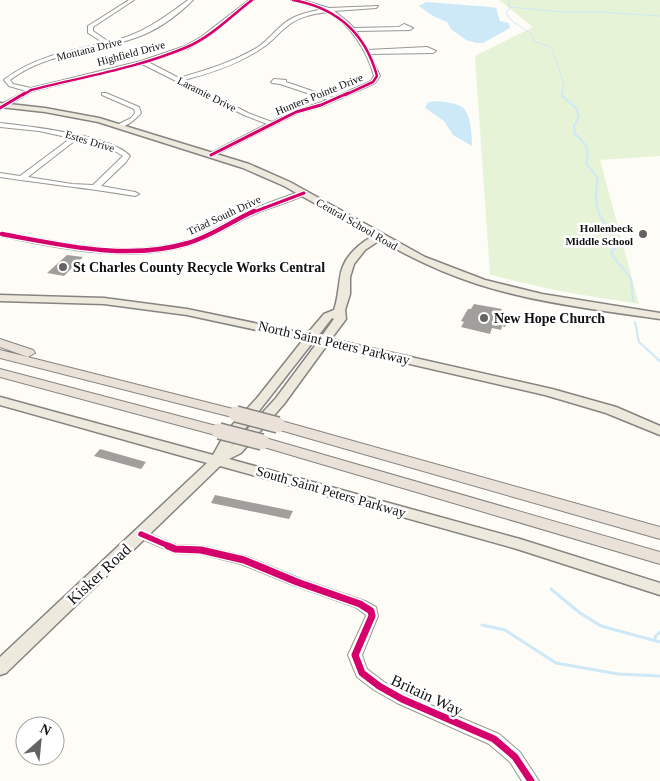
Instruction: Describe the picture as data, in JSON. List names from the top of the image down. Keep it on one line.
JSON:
{"streets":{"main road":["Central School Road","North Saint Peters Parkway","South Saint Peters Parkway","Kisker Road"],"street":["Montana Drive","Highfield Drive","Laramie Drive","Hunters Pointe Drive","Estes Drive","Triad South Drive","Britain Way"]},"crossings":[["Montana Drive","Highfield Drive"],["Highfield Drive","Laramie Drive"],["Highfield Drive","Central School Road"],["Laramie Drive","Hunters Pointe Drive"],["Hunters Pointe Drive","Central School Road"],["Triad South Drive","Central School Road"],["Central School Road","Kisker Road"],["North Saint Peters Parkway","Kisker Road"],["South Saint Peters Parkway","Kisker Road"],["Kisker Road","Britain Way"]],"places":["Hollenbeck Middle School","St Charles County Recycle Works Central","New Hope Church"],"north":"top right"}
